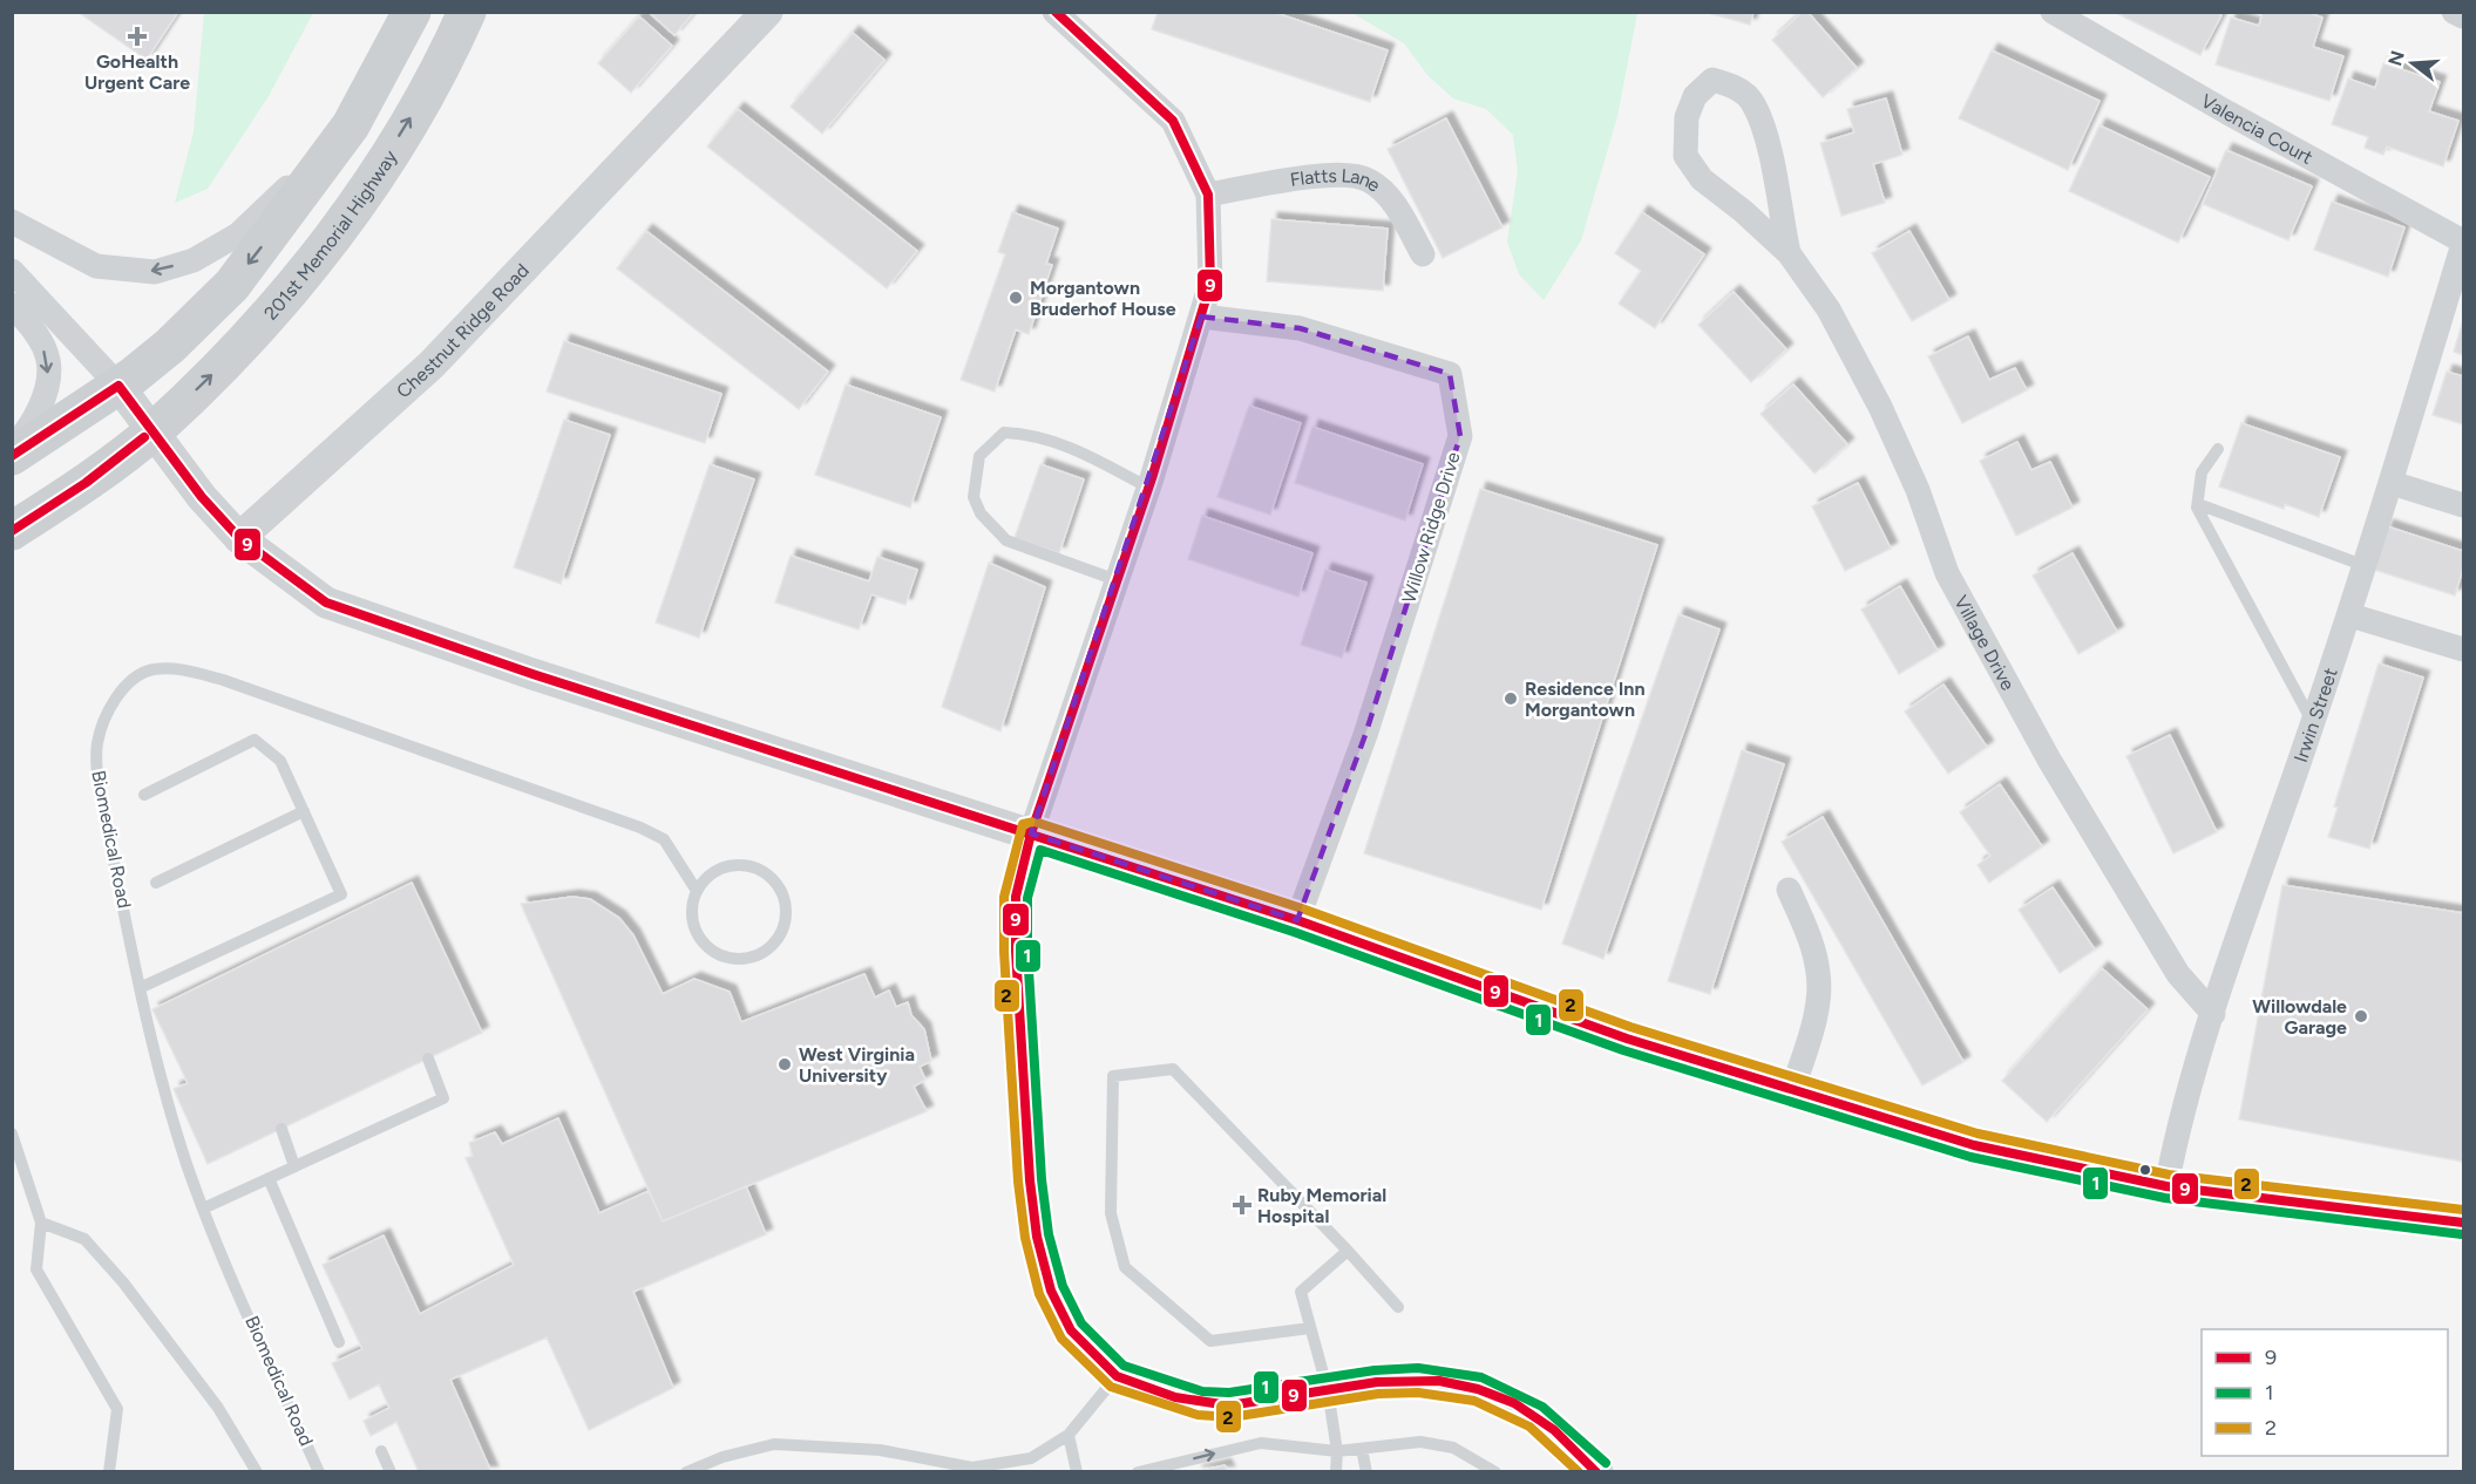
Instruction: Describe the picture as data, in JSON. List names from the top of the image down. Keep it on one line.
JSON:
{"streets":{"main road":["201st Memorial Highway"],"street":["Valencia Court","Flatts Lane","Chestnut Ridge Road","Willow Ridge Drive","Village Drive","Irwin Street"],"lane":["Biomedical Road"]},"crossings":[["Valencia Court","Irwin Street"],["Village Drive","Irwin Street"]],"places":{"health":["GoHealth Urgent Care","Ruby Memorial Hospital"],"other":["Morgantown Bruderhof House","Residence Inn Morgantown","Willowdale Garage","West Virginia University"]},"lines":["transit line 9","transit line 2","transit line 1"],"legend":["9","1","2"],"north":"left"}
